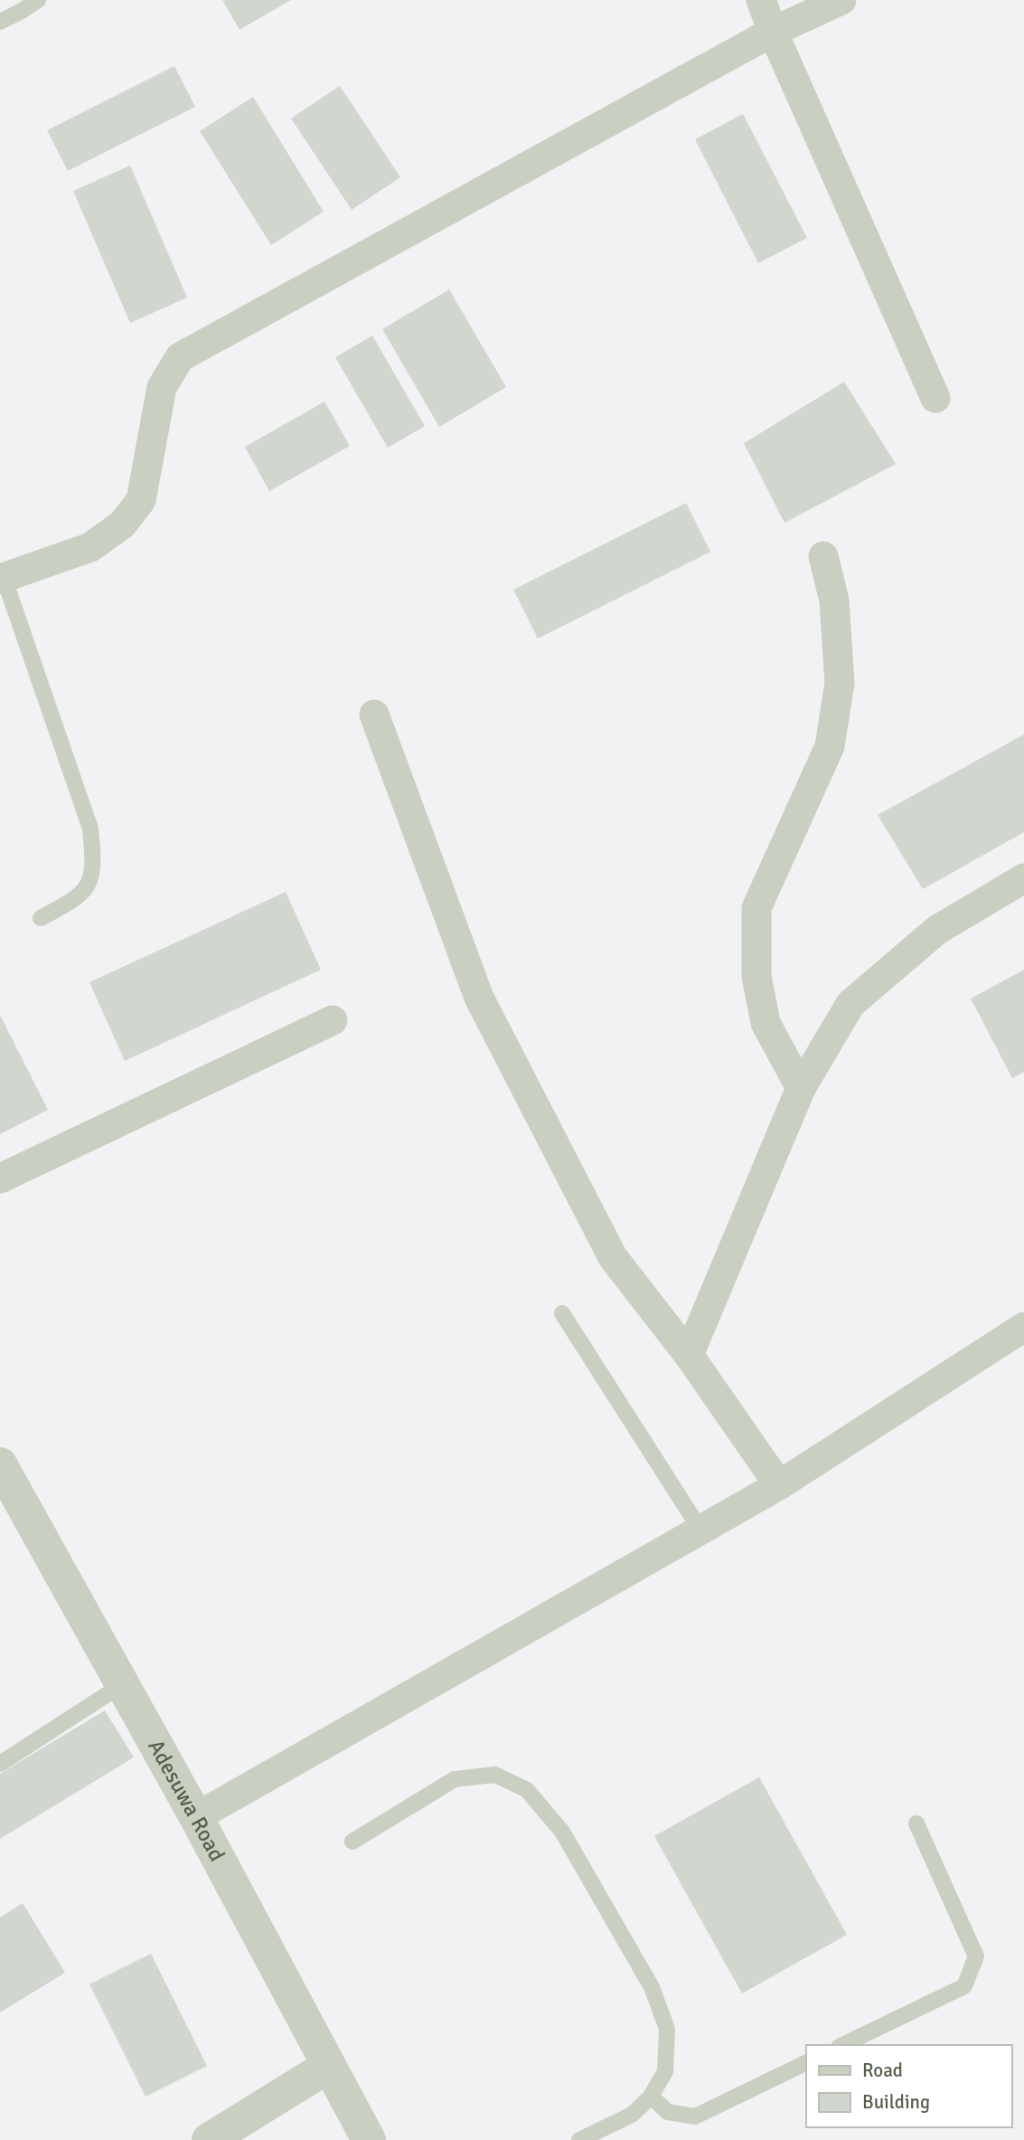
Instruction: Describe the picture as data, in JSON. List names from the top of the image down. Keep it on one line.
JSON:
{"streets":{"street":["Adesuwa Road"]},"legend":["Road","Building"]}
